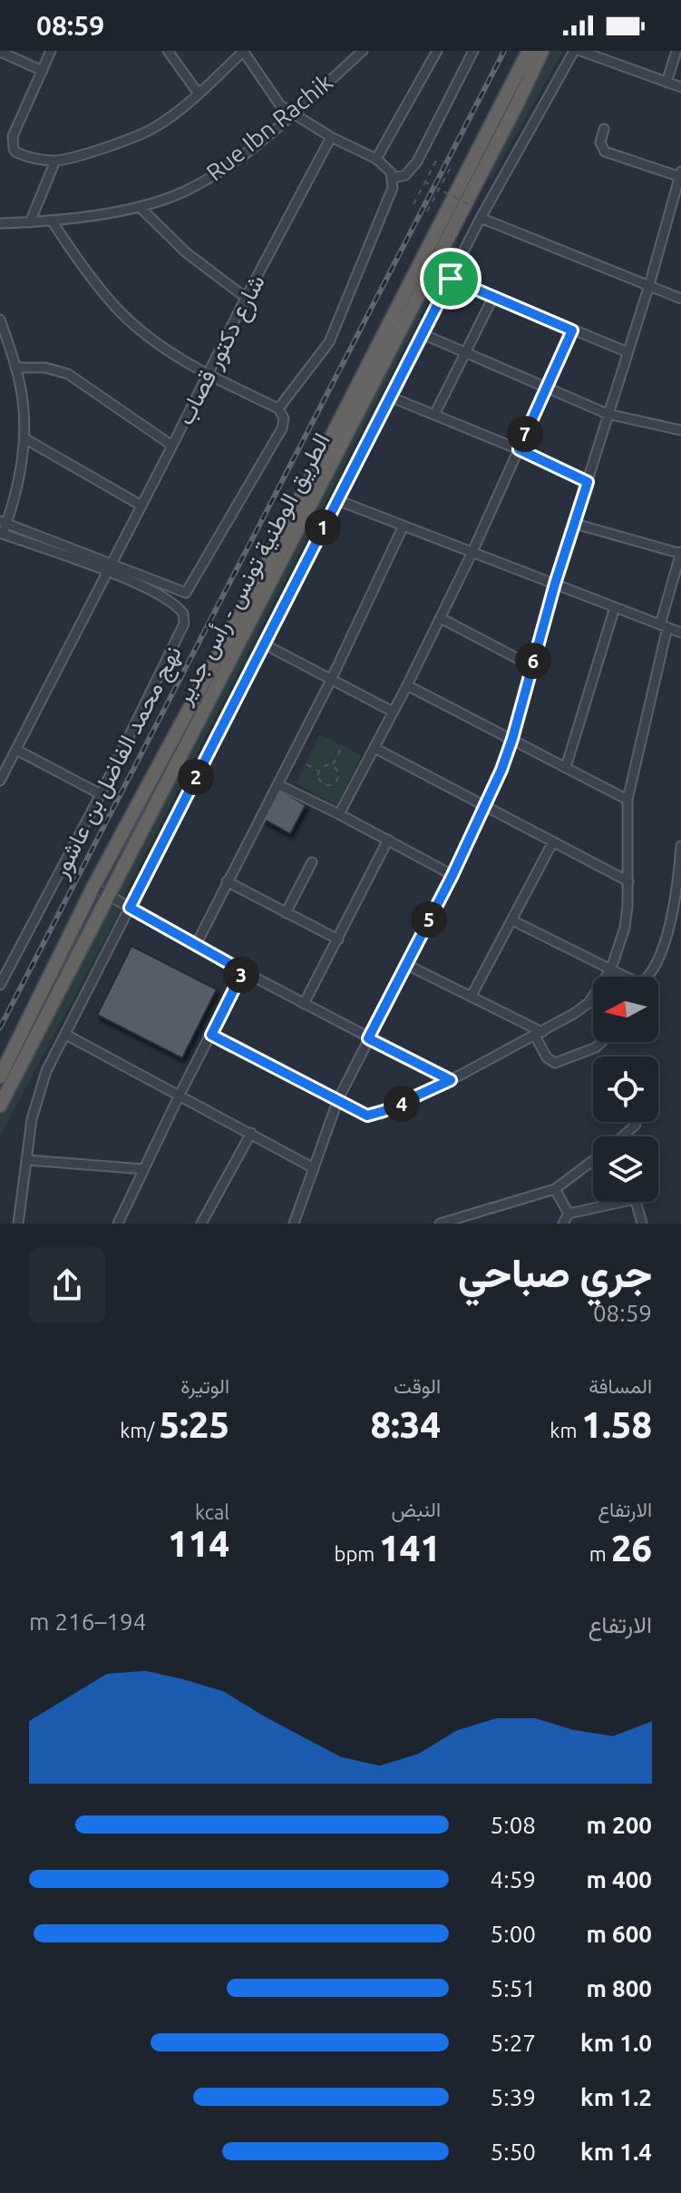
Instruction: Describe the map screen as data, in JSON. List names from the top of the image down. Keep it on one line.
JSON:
{"streets":{"highway":["الطريق الوطنية تونس - رأس جدير"],"street":["Rue Ibn Rachik","شارع دكتور قصاب","نهج محمد الفاضل بن عاشور"]},"crossings":[["شارع دكتور قصاب","نهج محمد الفاضل بن عاشور"]],"north":"left","page":{"status":"08:59","pins":["7","1","6","2","5","3","4"],"heading":["جري صباحي","08:59"],"stats":[["المسافة","1.58 km"],["الوقت","8:34"],["الوتيرة","5:25 /km"],["الارتفاع","26 m"],["النبض","141 bpm"],["kcal","114"]],"chart":["الارتفاع","194–216 m"],"list":[{"name":"200 m","note":"5:08"},{"name":"400 m","note":"4:59"},{"name":"600 m","note":"5:00"},{"name":"800 m","note":"5:51"},{"name":"1.0 km","note":"5:27"},{"name":"1.2 km","note":"5:39"},{"name":"1.4 km","note":"5:50"}]}}
